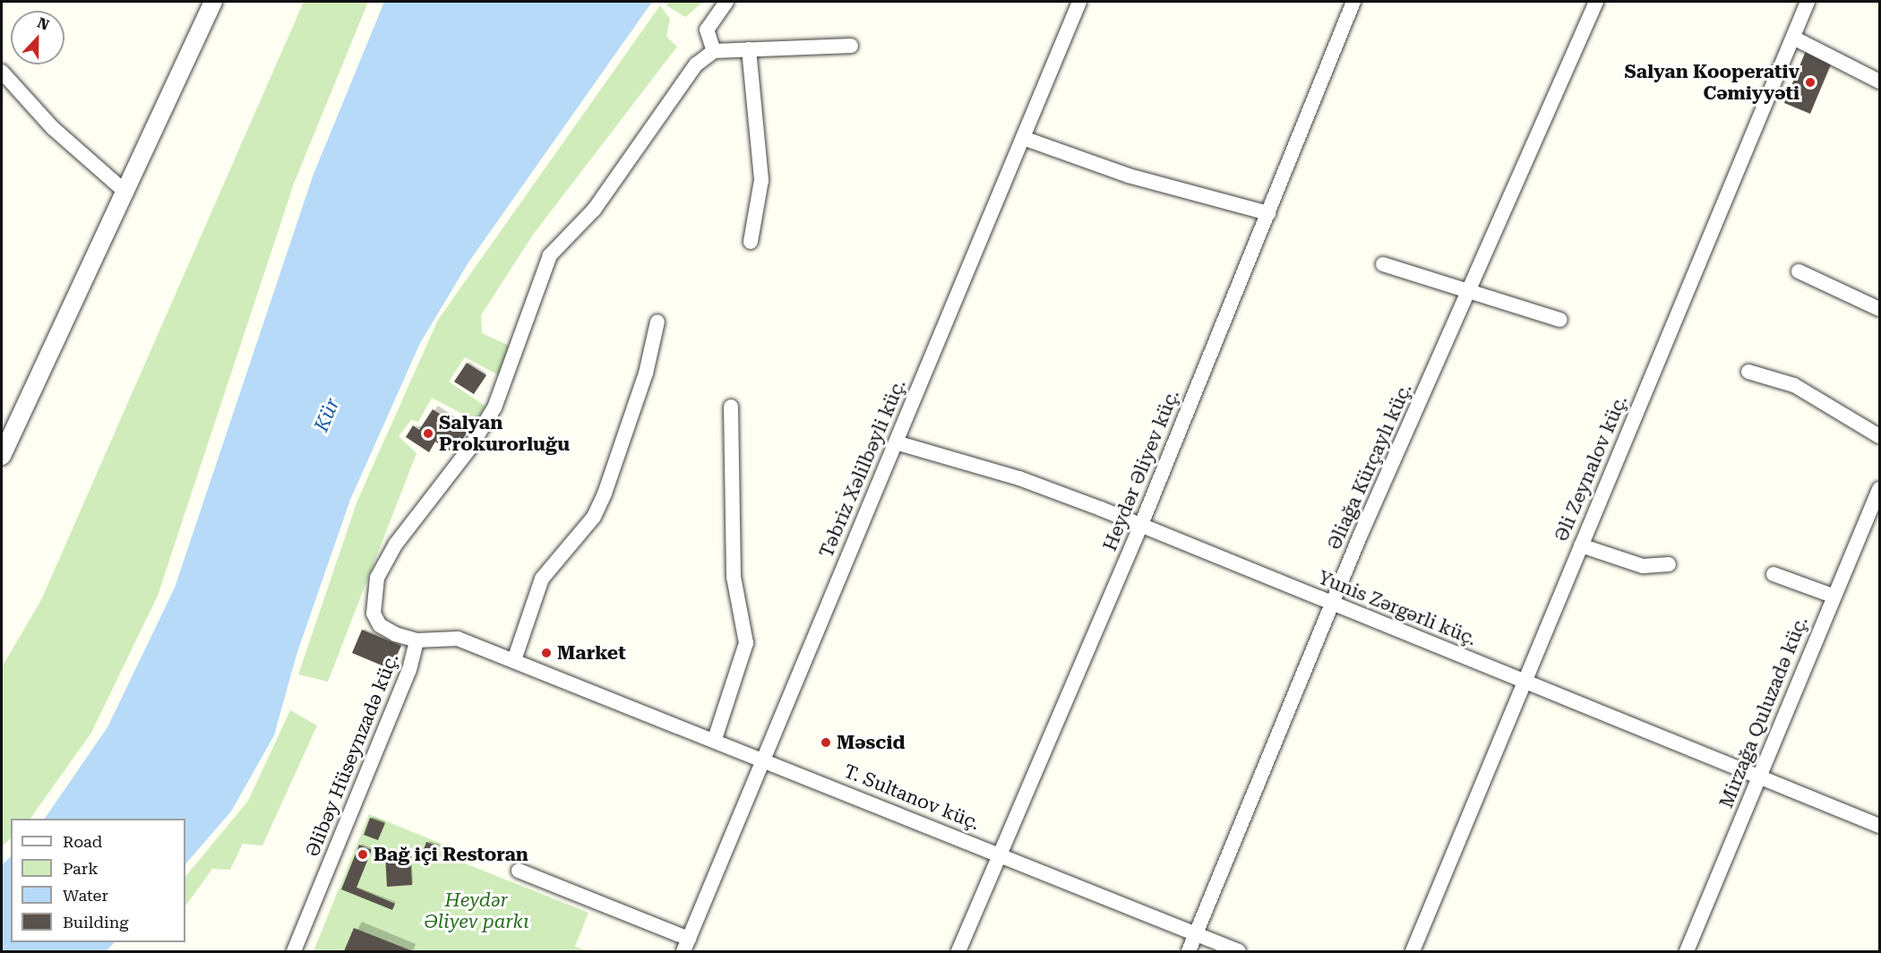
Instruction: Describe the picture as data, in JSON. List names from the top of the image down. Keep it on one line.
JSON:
{"streets":{"street":["Əliağa Kürçaylı küç.","Təbriz Xəlilbəyli küç.","Əli Zeynalov küç.","Heydər Əliyev küç.","Yunis Zərgərli küç.","Mirzağa Quluzadə küç.","Əlibəy Hüseynzadə küç.","T. Sultanov küç."]},"crossings":[["Əliağa Kürçaylı küç.","Yunis Zərgərli küç."],["Əliağa Kürçaylı küç.","T. Sultanov küç."],["Təbriz Xəlilbəyli küç.","Yunis Zərgərli küç."],["Təbriz Xəlilbəyli küç.","T. Sultanov küç."],["Əli Zeynalov küç.","Yunis Zərgərli küç."],["Heydər Əliyev küç.","Yunis Zərgərli küç."],["Heydər Əliyev küç.","T. Sultanov küç."],["Yunis Zərgərli küç.","Mirzağa Quluzadə küç."],["Əlibəy Hüseynzadə küç.","T. Sultanov küç."]],"water":["Kür"],"parks":["Heydər Əliyev parkı"],"places":["Salyan Kooperativ Cəmiyyəti","Salyan Prokurorluğu","Market","Məscid","Bağ içi Restoran"],"legend":["Road","Park","Water","Building"],"north":"top"}
